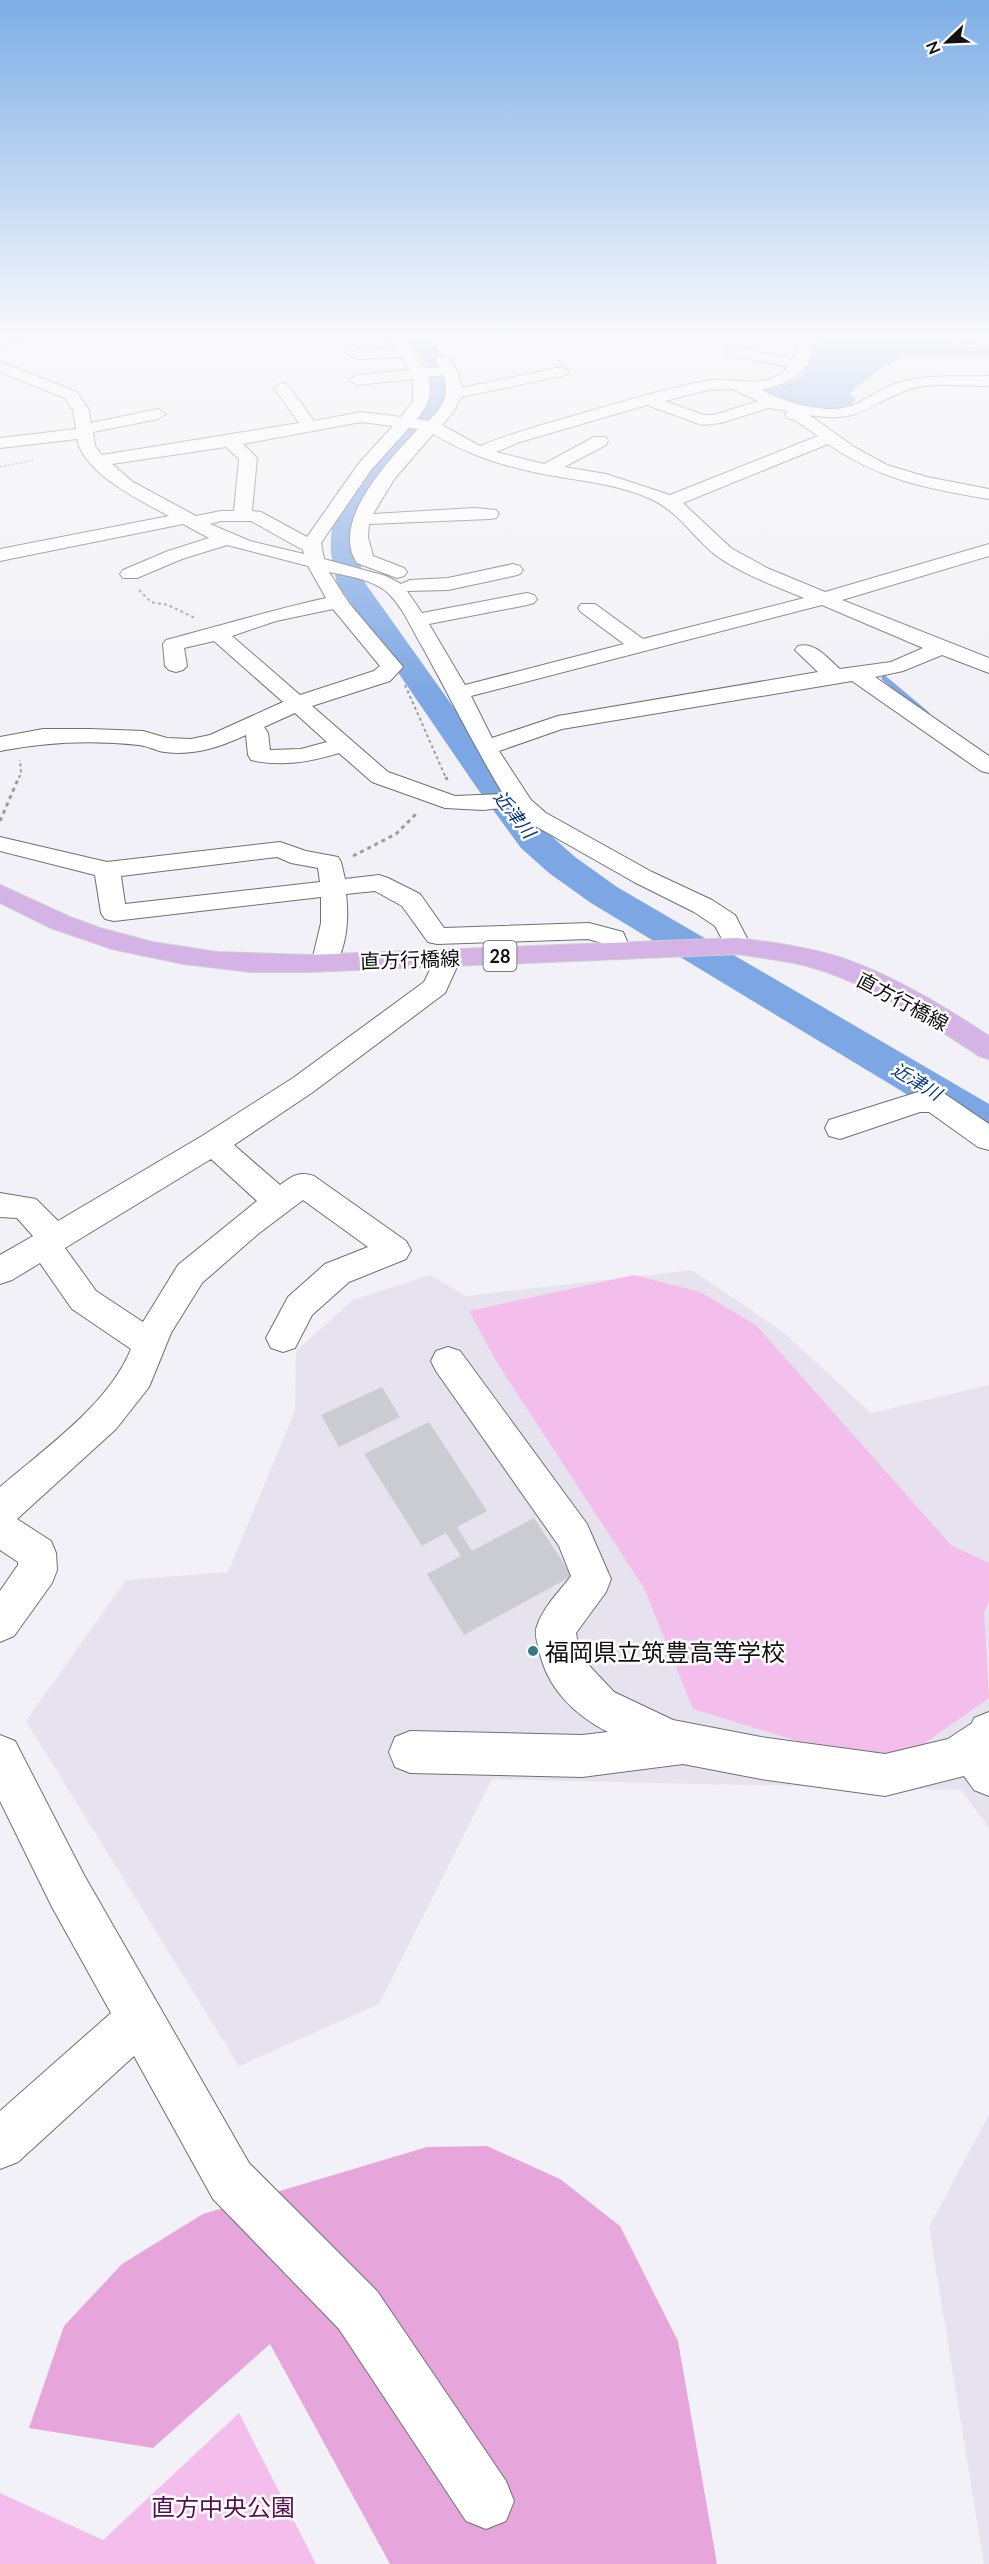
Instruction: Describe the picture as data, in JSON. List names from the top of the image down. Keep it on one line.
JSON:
{"streets":{"main road":["28","直方行橋線"]},"water":["近津川"],"parks":["直方中央公園"],"places":["福岡県立筑豊高等学校"],"north":"bottom left"}
